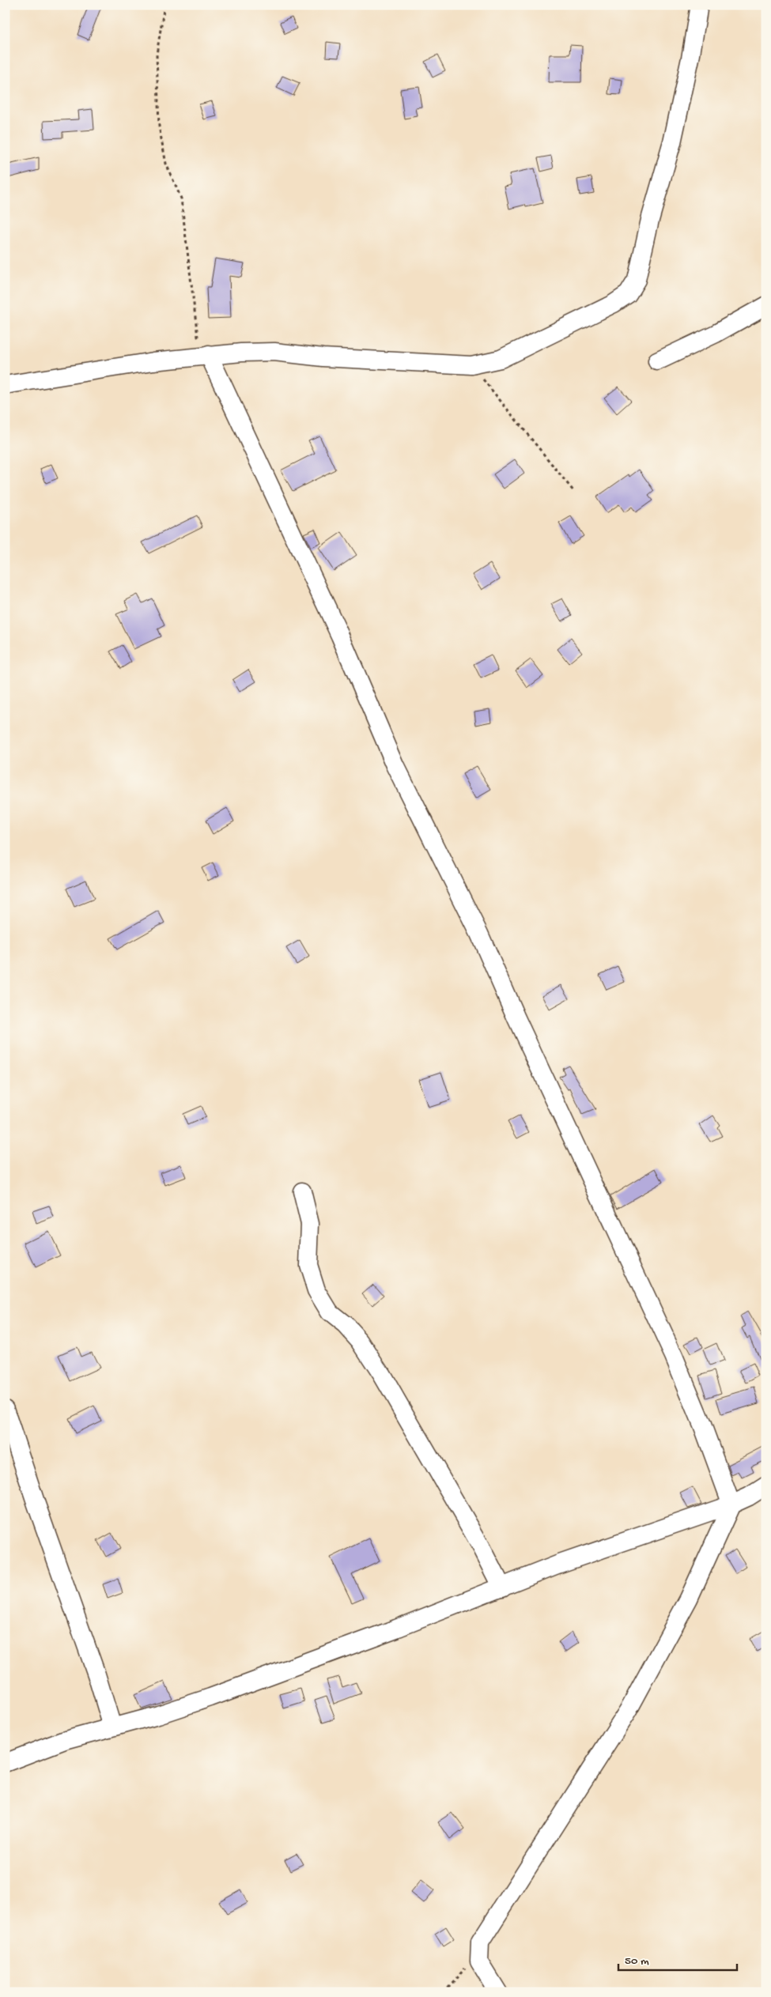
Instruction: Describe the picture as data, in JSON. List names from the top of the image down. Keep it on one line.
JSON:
{"scale_bar":"50 m"}
